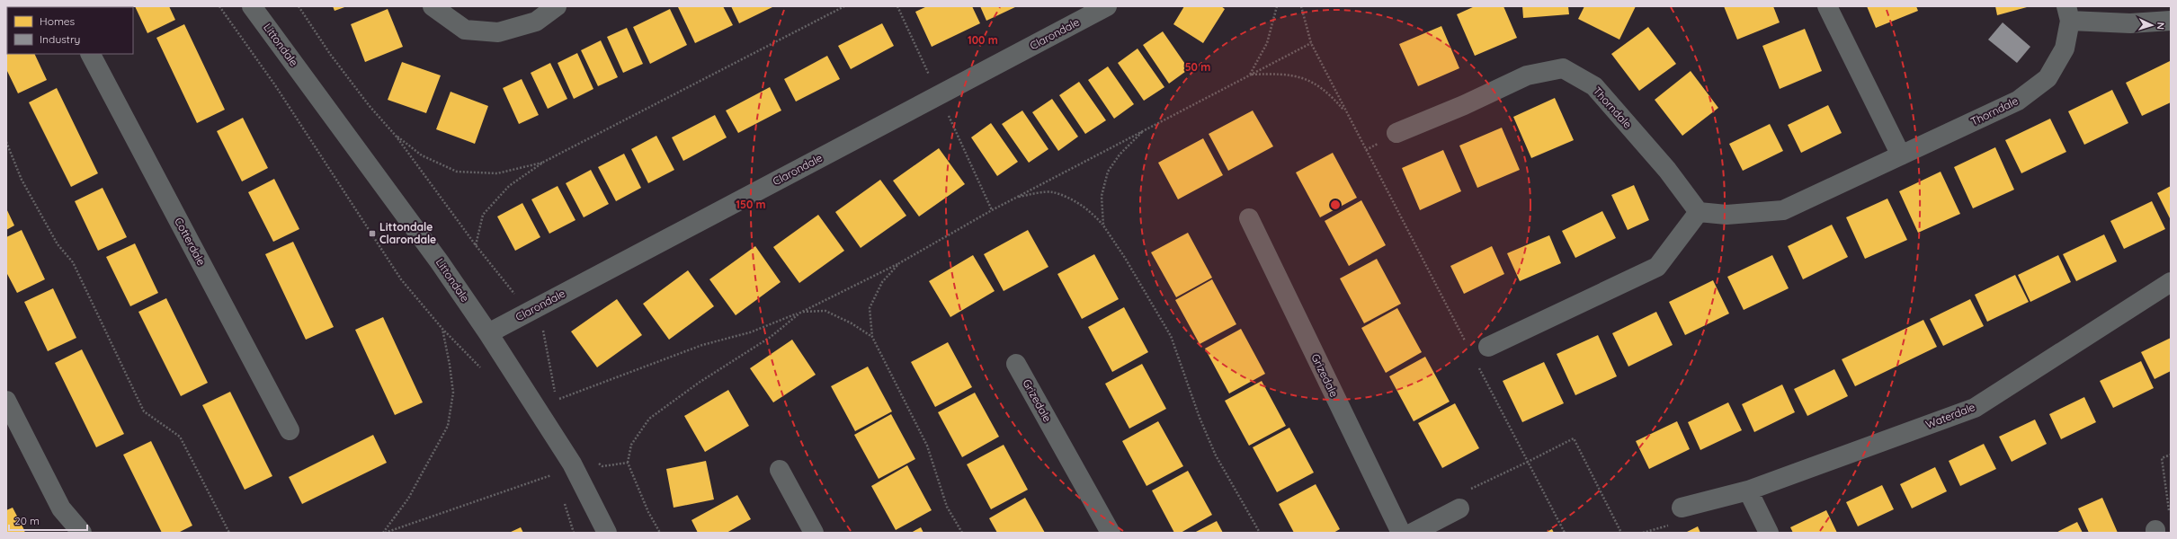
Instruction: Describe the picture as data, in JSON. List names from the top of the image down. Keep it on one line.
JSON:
{"streets":{"street":["Clarondale","Littondale","Thorndale","Cotterdale","Grizedale","Waterdale"]},"crossings":[["Clarondale","Littondale"]],"places":{"transit":["Littondale Clarondale"]},"legend":["Homes","Industry"],"scale_bar":"20 m","north":"right","rings":["100 m","50 m","150 m"]}
